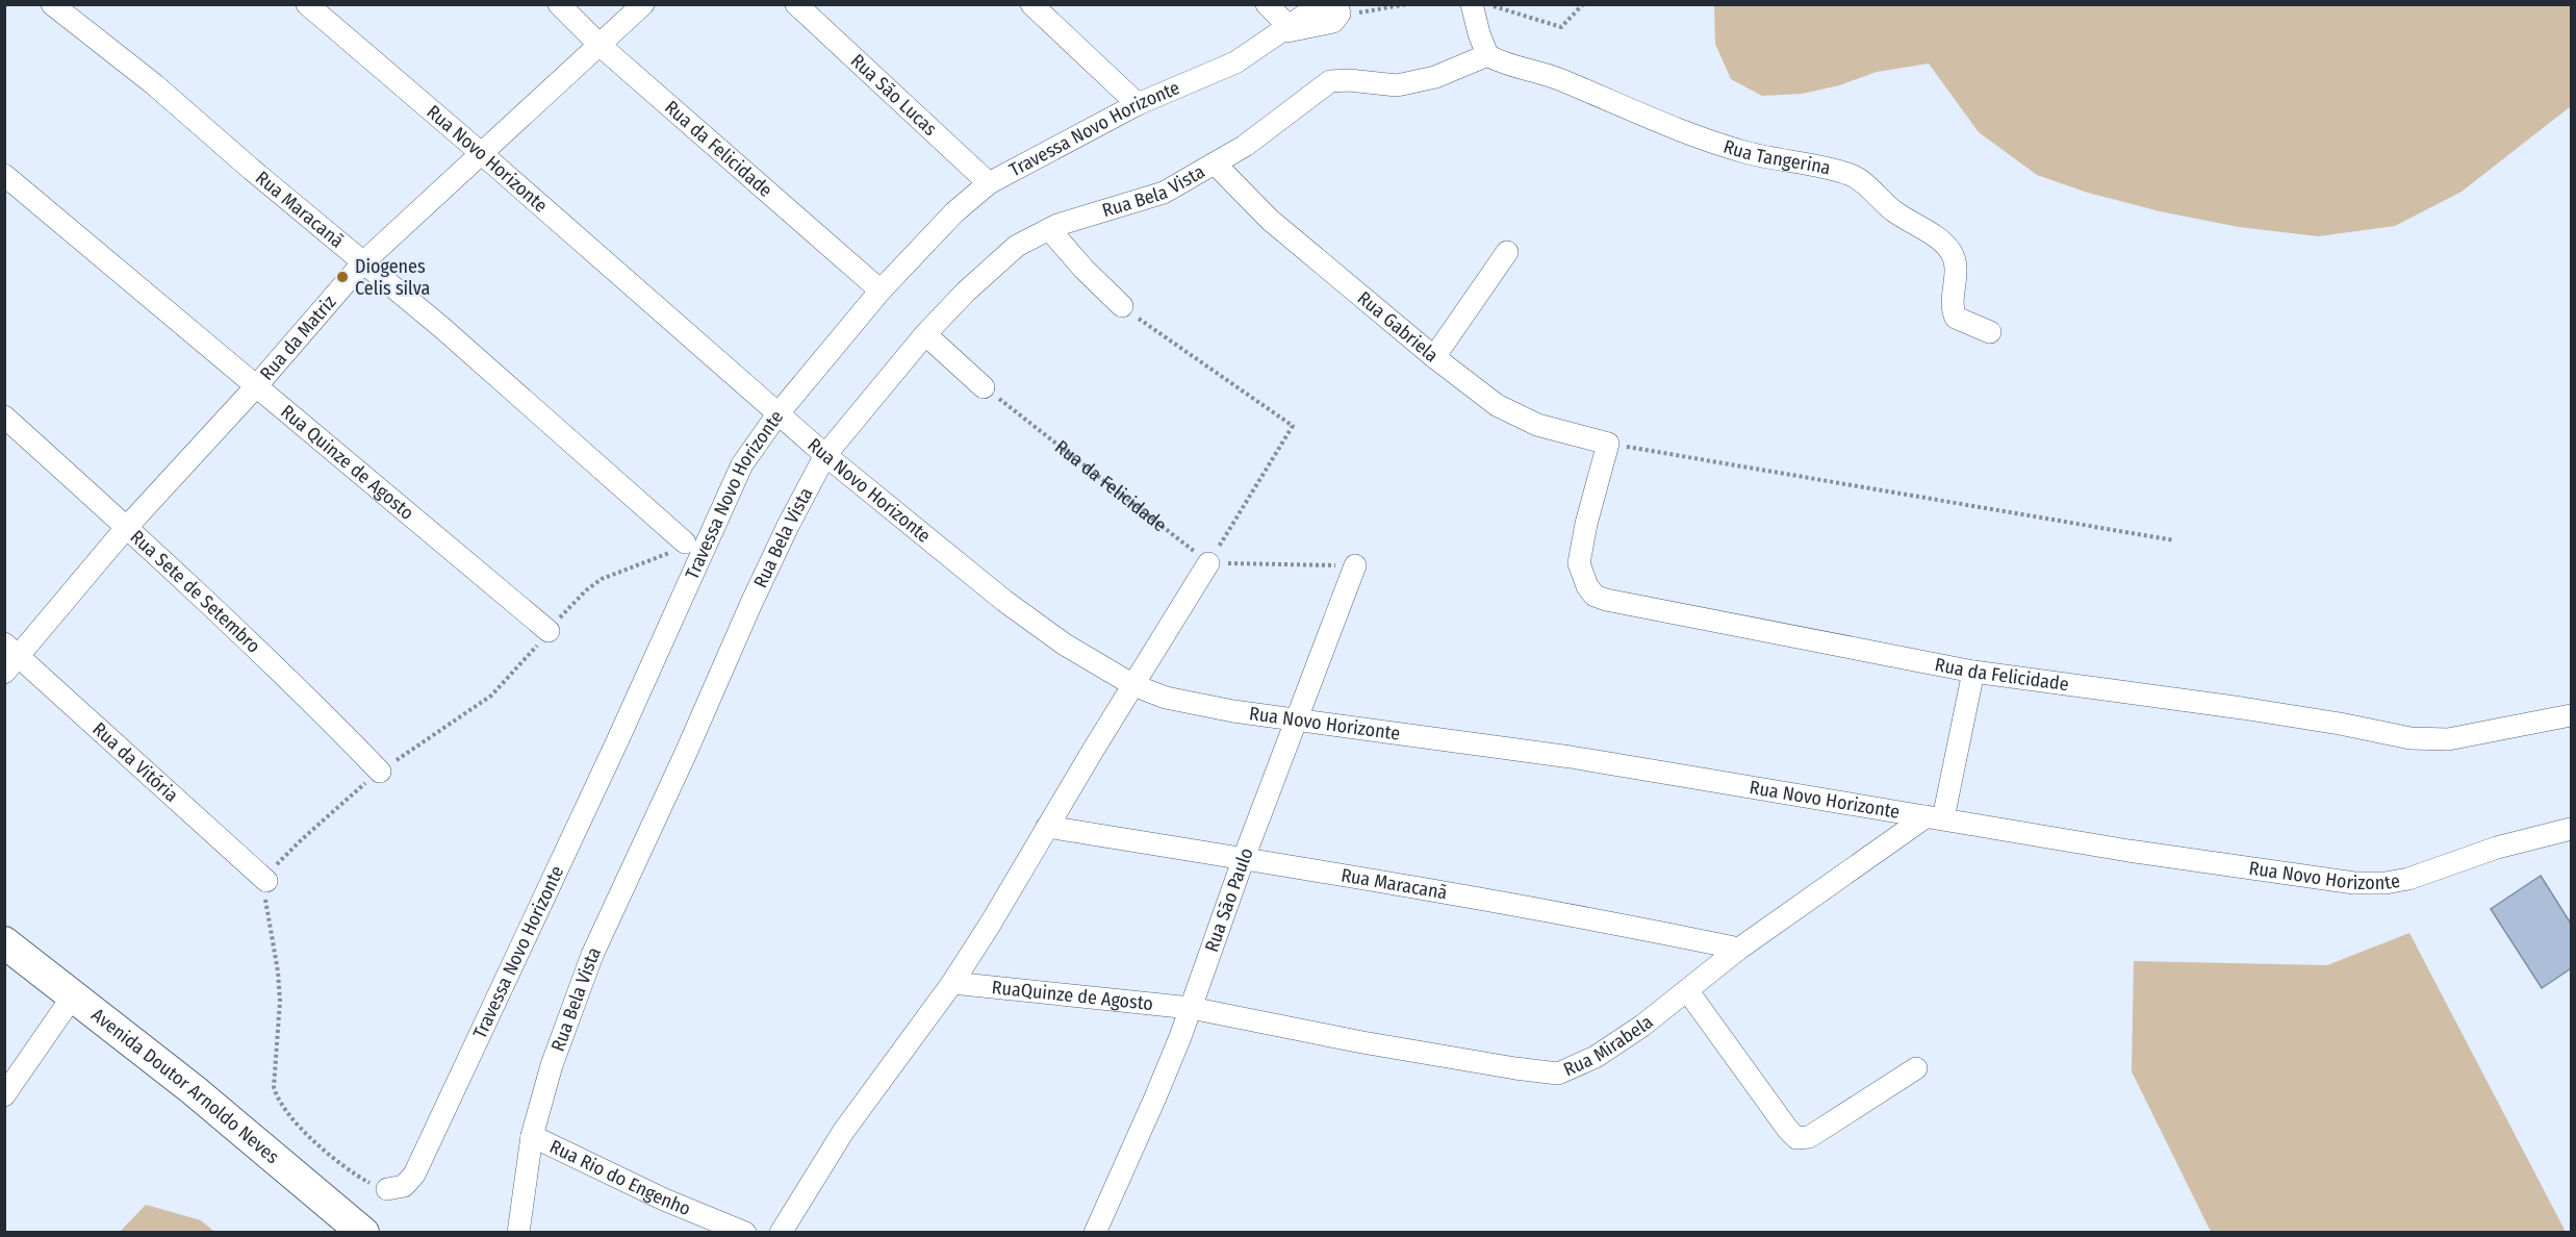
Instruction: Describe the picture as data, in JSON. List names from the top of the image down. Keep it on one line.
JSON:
{"streets":{"main road":["Avenida Doutor Arnoldo Neves"],"street":["Rua São Lucas","Travessa Novo Horizonte","Rua da Felicidade","Rua Tangerina","Rua Novo Horizonte","Rua Bela Vista","Rua Maracanã","Rua Gabriela","Rua da Matriz","Rua Quinze de Agosto","Rua Sete de Setembro","Rua da Vitória","Rua São Paulo","RuaQuinze de Agosto","Rua Mirabela","Rua Rio do Engenho"]},"crossings":[["Rua São Lucas","Travessa Novo Horizonte"],["Travessa Novo Horizonte","Rua da Felicidade"],["Travessa Novo Horizonte","Rua Novo Horizonte"],["Rua da Felicidade","Rua Gabriela"],["Rua da Felicidade","Rua da Matriz"],["Rua Tangerina","Rua Bela Vista"],["Rua Novo Horizonte","Rua Bela Vista"],["Rua Novo Horizonte","Rua da Matriz"],["Rua Novo Horizonte","Rua São Paulo"],["Rua Novo Horizonte","Rua Mirabela"],["Rua Bela Vista","Rua Gabriela"],["Rua Bela Vista","Rua Rio do Engenho"],["Rua Maracanã","Rua da Matriz"],["Rua Maracanã","Rua São Paulo"],["Rua Maracanã","Rua Mirabela"],["Rua da Matriz","Rua Quinze de Agosto"],["Rua da Matriz","Rua Sete de Setembro"],["Rua da Matriz","Rua da Vitória"],["Rua São Paulo","RuaQuinze de Agosto"],["Rua São Paulo","Rua Mirabela"],["RuaQuinze de Agosto","Rua Mirabela"]],"places":["Diogenes Celis silva"]}
